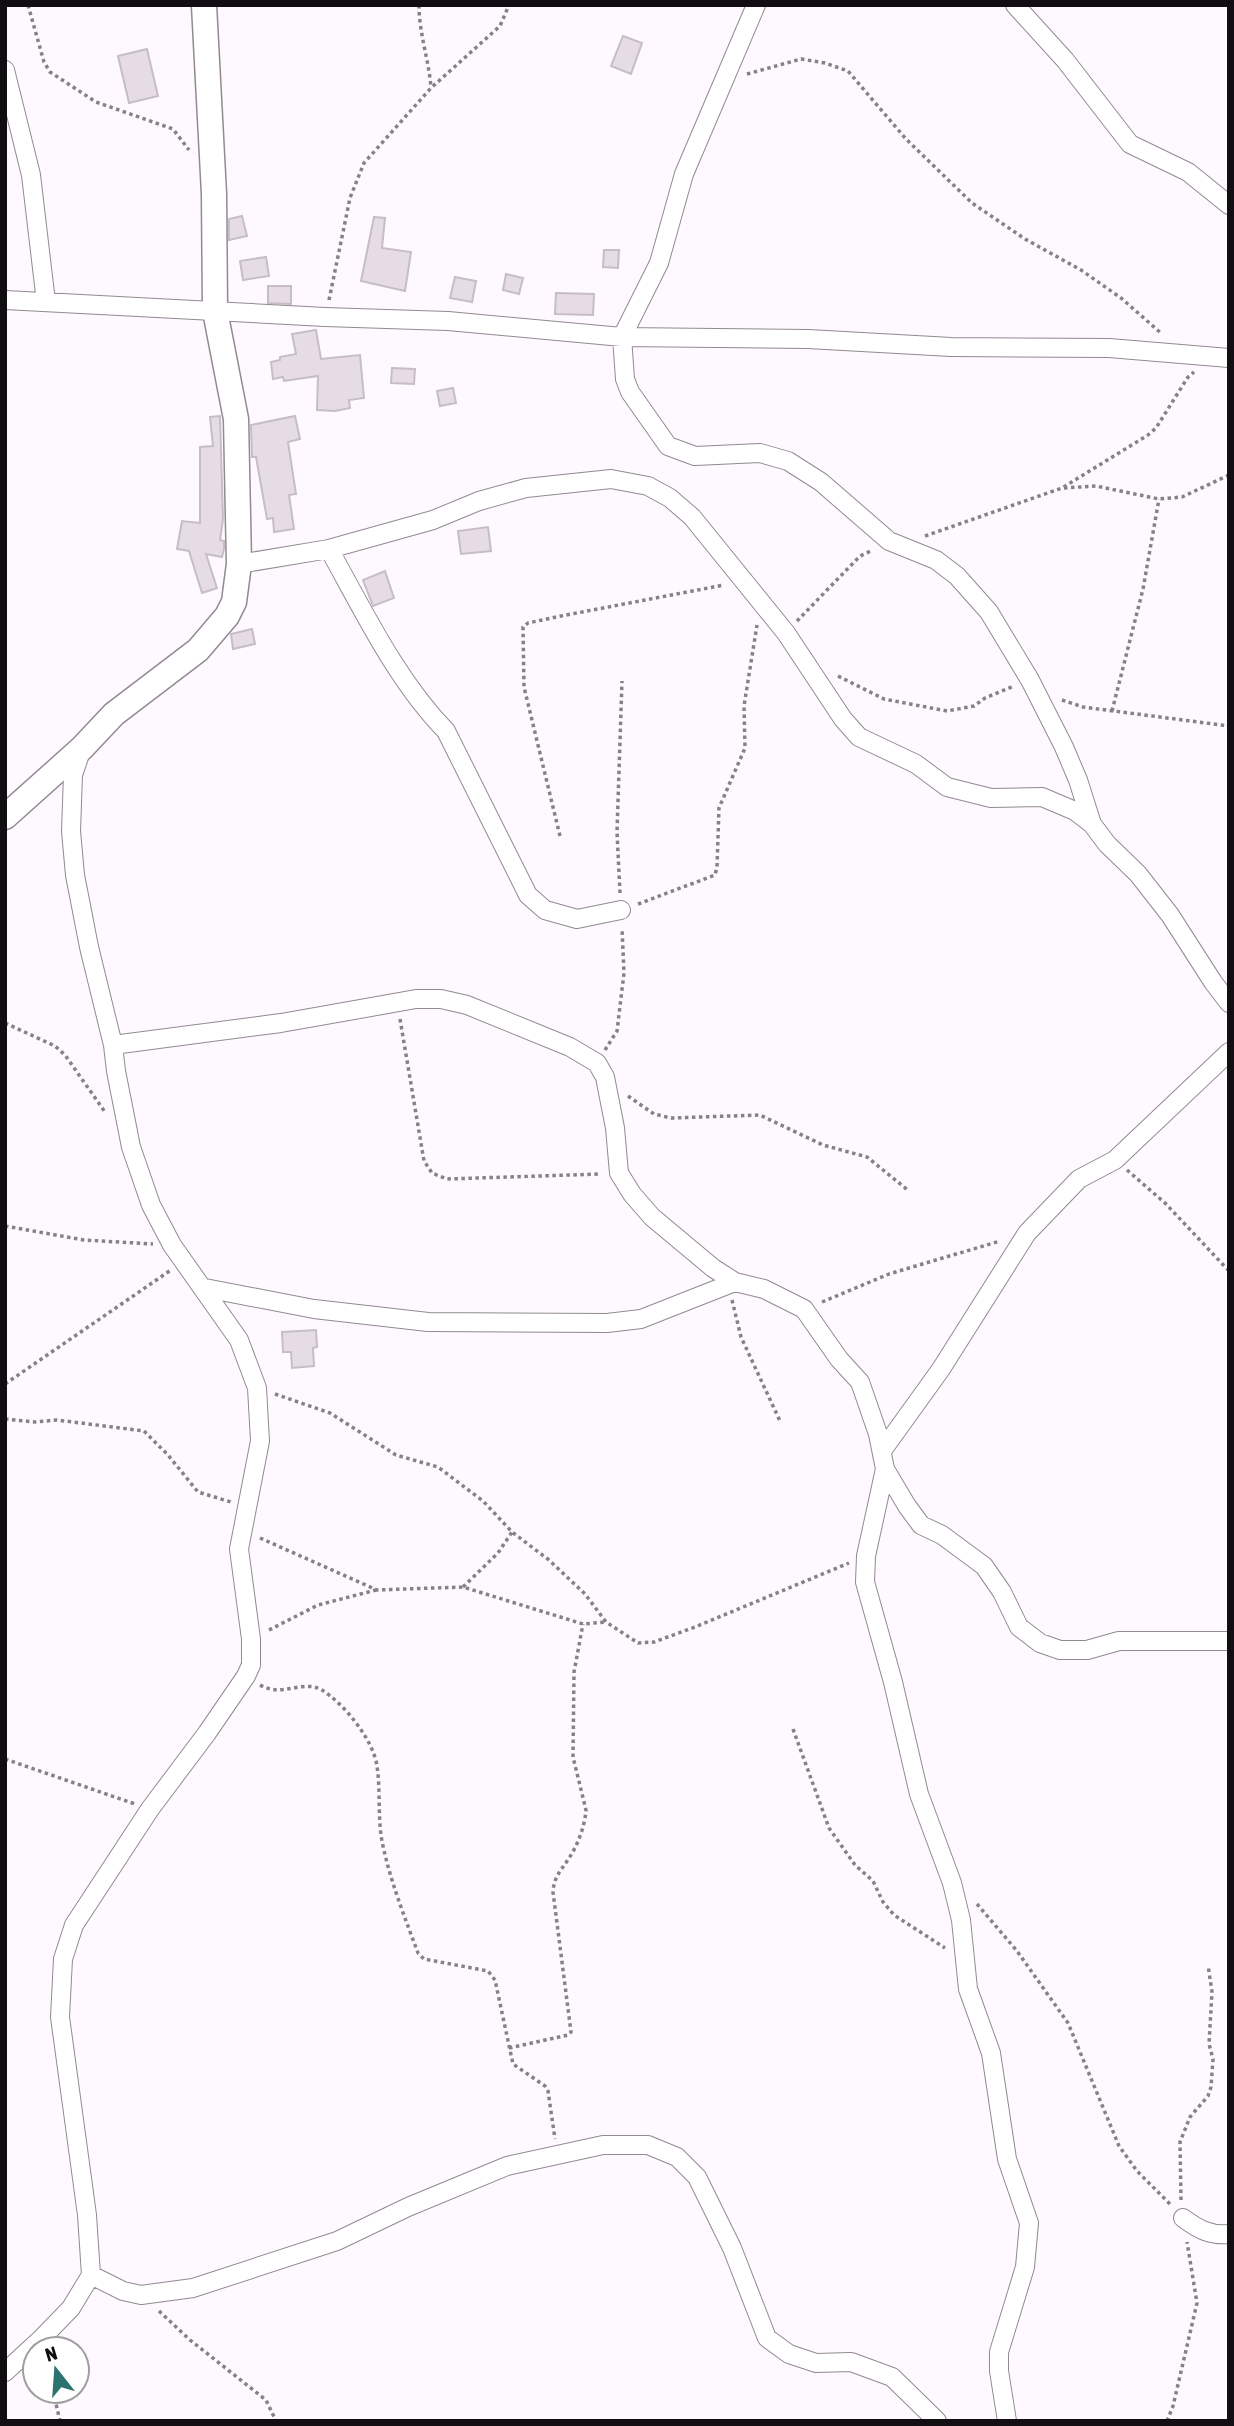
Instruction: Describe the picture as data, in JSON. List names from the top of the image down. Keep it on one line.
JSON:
{"north":"top"}
